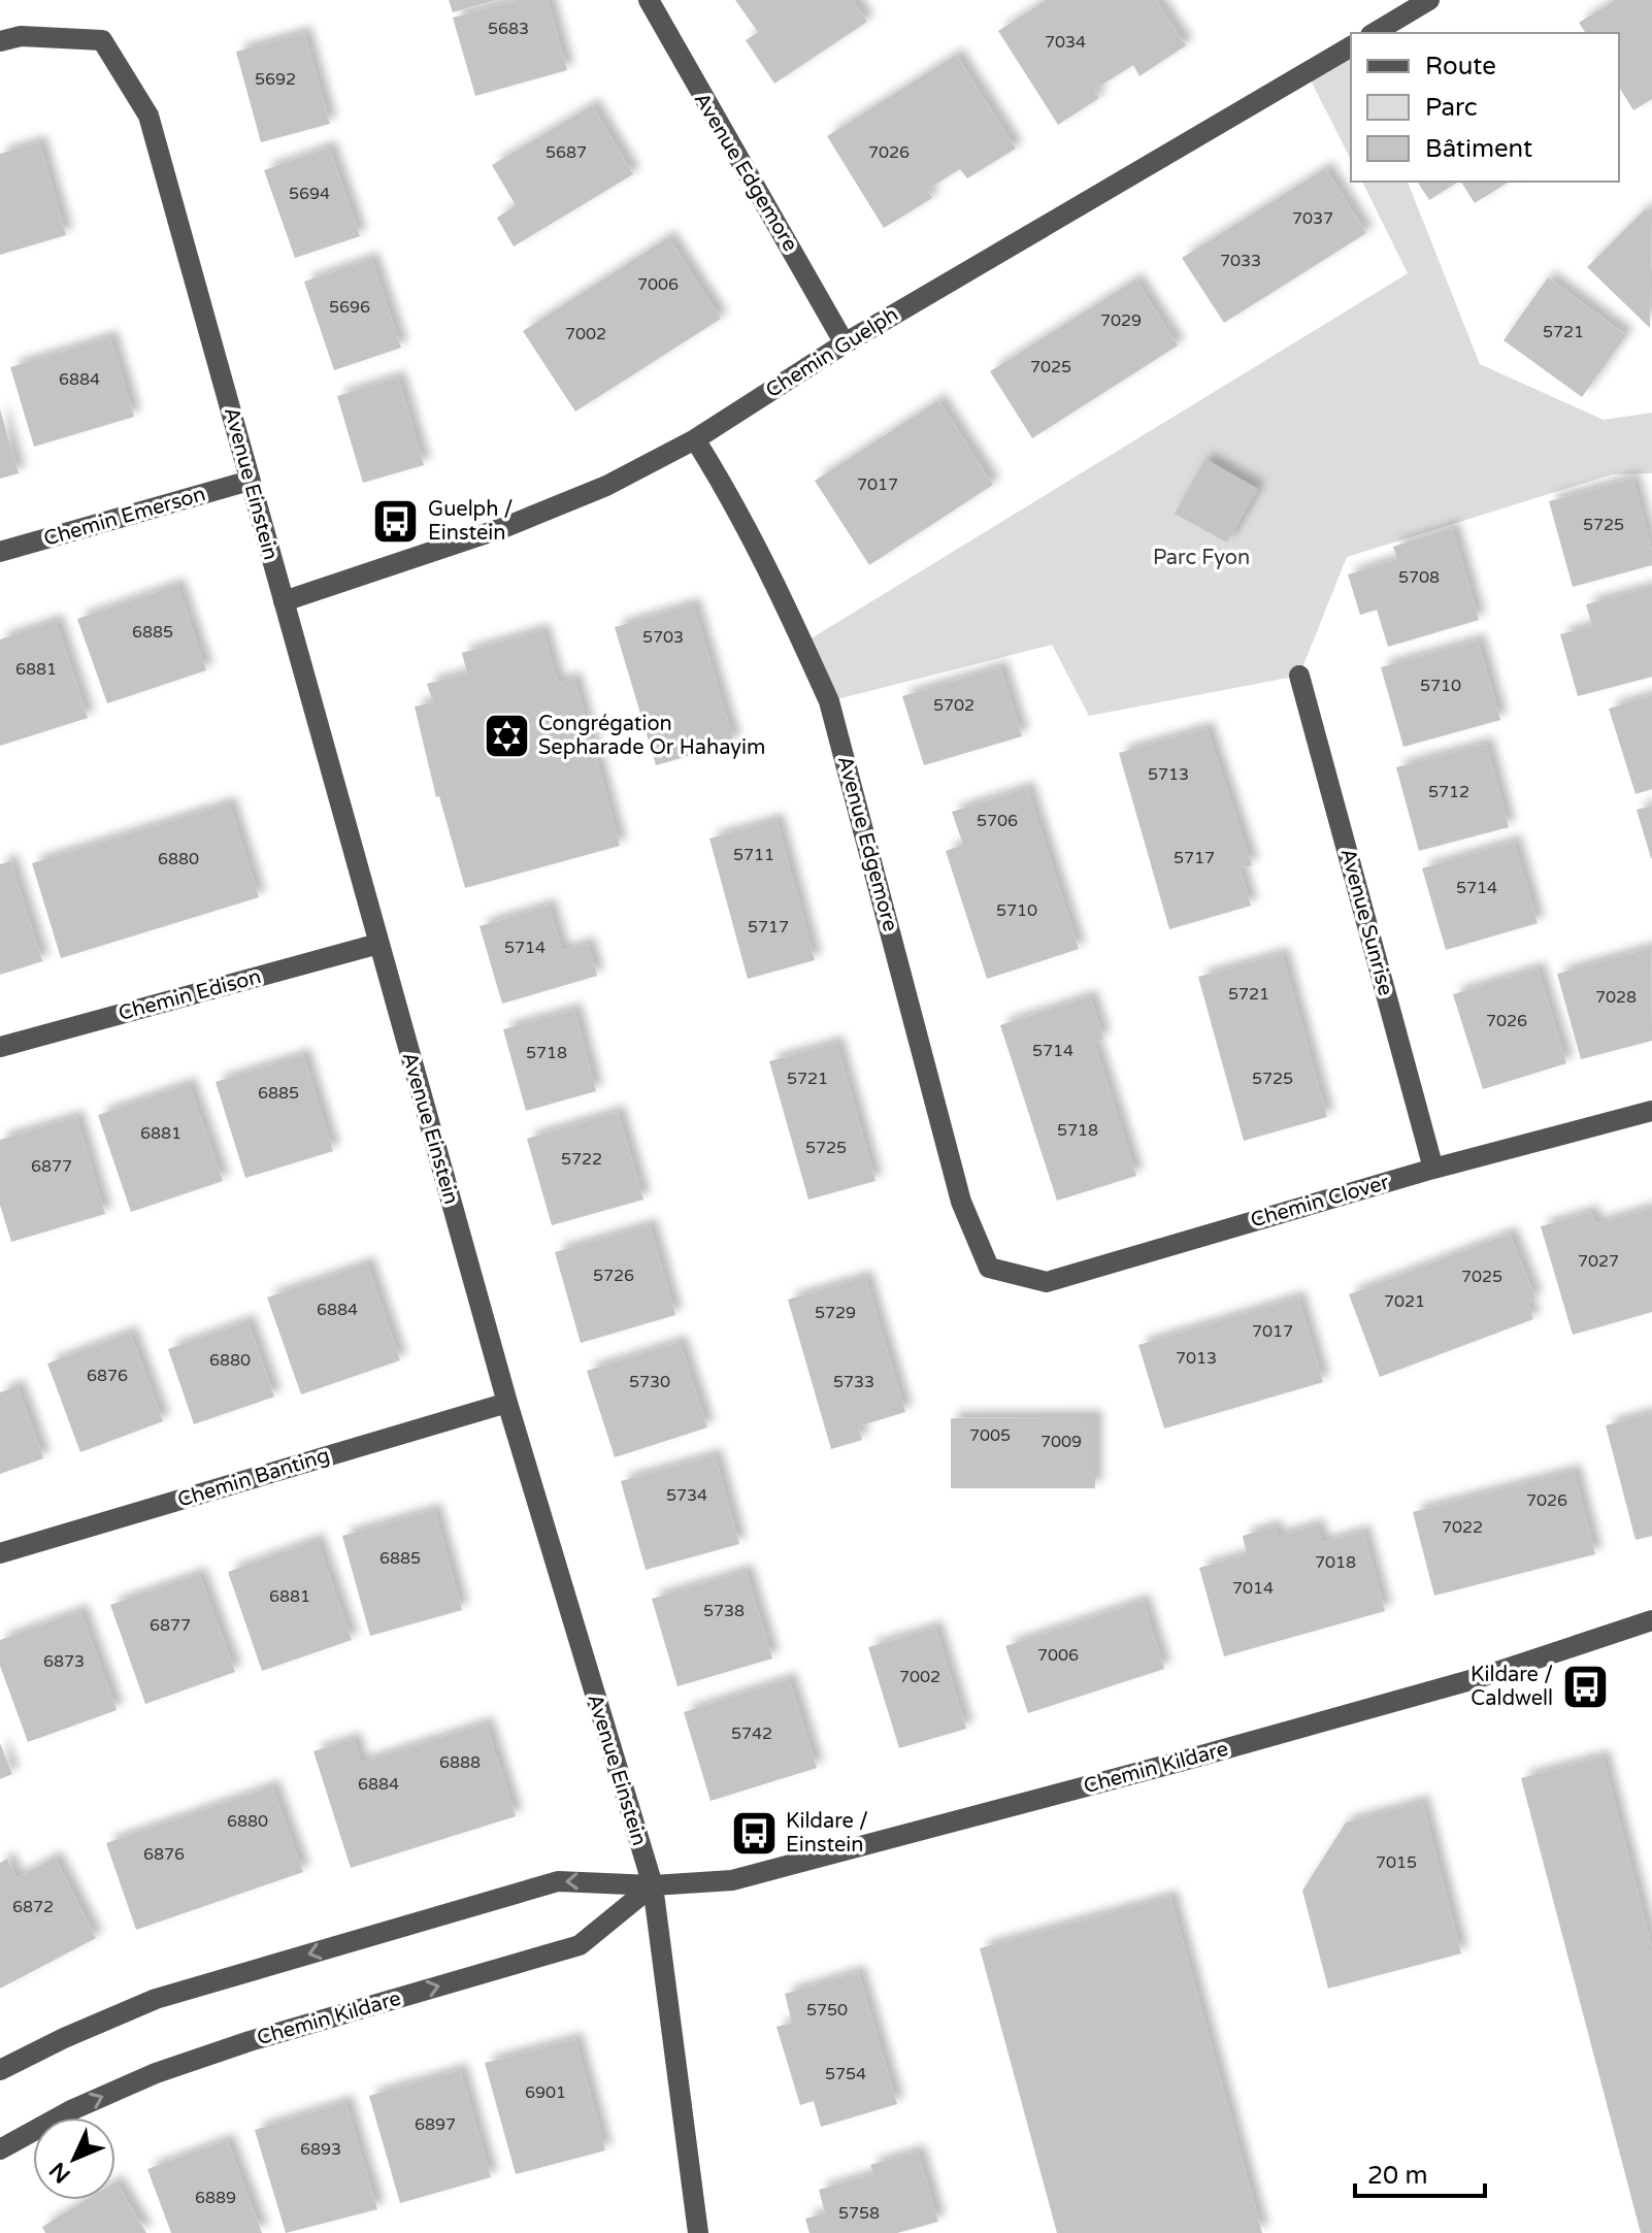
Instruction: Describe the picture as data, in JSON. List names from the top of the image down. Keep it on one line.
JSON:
{"streets":{"street":["Avenue Edgemore","Chemin Guelph","Avenue Einstein","Chemin Emerson","Avenue Sunrise","Chemin Edison","Chemin Clover","Chemin Banting","Chemin Kildare"]},"crossings":[["Avenue Edgemore","Chemin Guelph"],["Avenue Edgemore","Chemin Clover"],["Chemin Guelph","Avenue Einstein"],["Avenue Einstein","Chemin Emerson"],["Avenue Einstein","Chemin Edison"],["Avenue Einstein","Chemin Banting"],["Avenue Einstein","Chemin Kildare"],["Avenue Sunrise","Chemin Clover"]],"parks":["Parc Fyon"],"places":{"bus stop":["Guelph / Einstein","Kildare / Caldwell","Kildare / Einstein"],"synagogue":["Congrégation Sepharade Or Hahayim"]},"house_numbers":["5683","7034","5692","5687","7026","5694","7037","7033","7006","5696","7029","5721","7002","7025","6884","7017","5725","5708","6885","5703","6881","5710","5702","5713","5712","5706","5711","5717","6880","5714","5710","5717","5714","5721","7028","7026","5714","5718","5721","5725","6885","5718","6881","5725","5722","6877","7027","5726","7025","7021","6884","5729","7017","7013","6880","6876","5730","5733","7005","7009","5734","7026","7022","6885","7018","7014","6881","5738","6877","7006","6873","7002","5742","6888","6884","6880","6876","7015","6872","5750","5754","6901","6897","6893","6889","5758"],"legend":["Route","Parc","Bâtiment"],"scale_bar":"20 m","north":"bottom left"}
